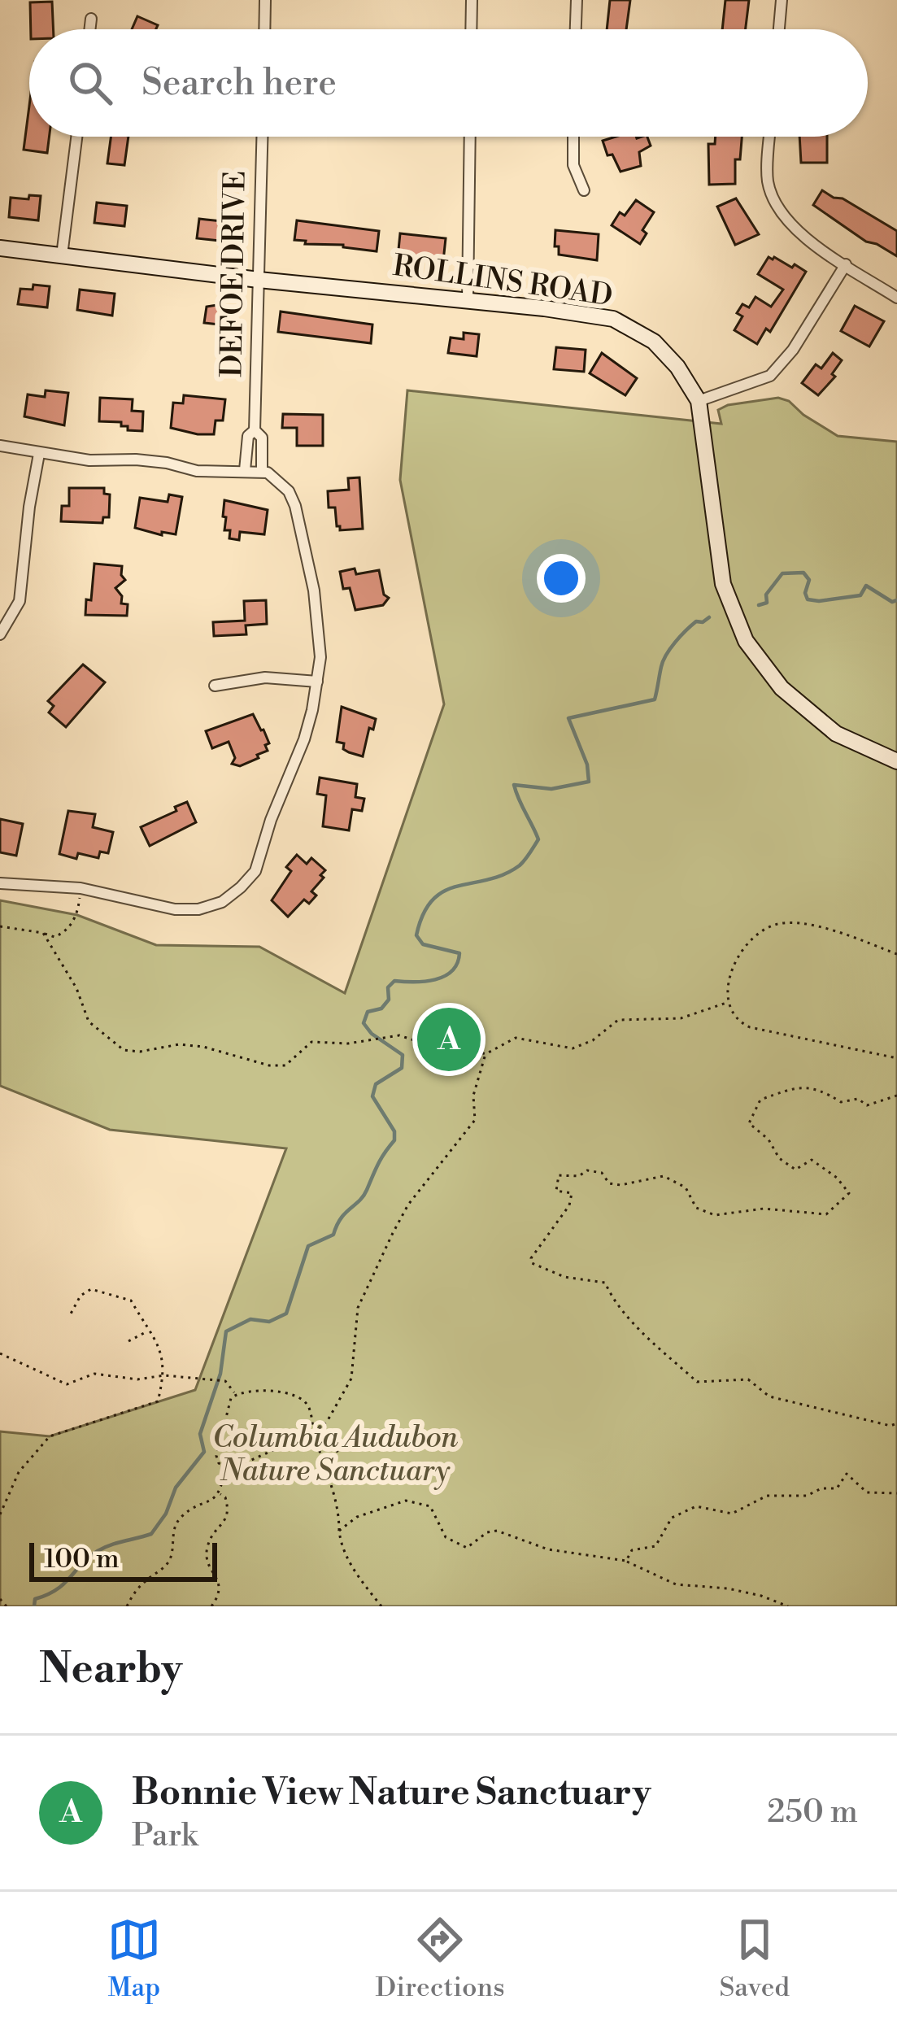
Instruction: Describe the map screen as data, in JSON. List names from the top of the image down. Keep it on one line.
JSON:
{"streets":{"street":["DEFOE DRIVE","ROLLINS ROAD"]},"crossings":[["DEFOE DRIVE","ROLLINS ROAD"]],"parks":["Columbia Audubon Nature Sanctuary"],"scale_bar":"100 m","page":{"search":"Search here","pins":"A","scale":"100 m","heading":"Nearby","list":[{"mark":"A","name":"Bonnie View Nature Sanctuary","note":"Park","value":"250 m"}],"nav":["Map","Directions","Saved"]}}
